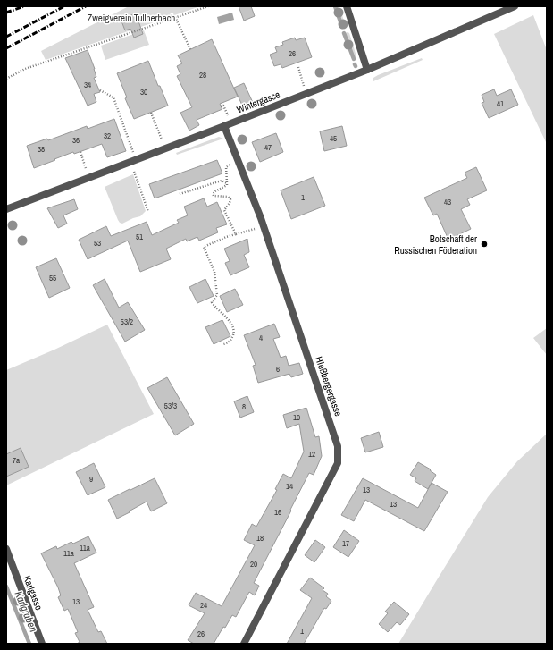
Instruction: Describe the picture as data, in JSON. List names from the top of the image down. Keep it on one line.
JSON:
{"streets":{"street":["Wintergasse","Hießbergergasse","Karlgasse"]},"crossings":[["Wintergasse","Hießbergergasse"]],"water":["Karlgraben"],"parks":["Zweigverein Tullnerbach"],"places":["Botschaft der Russischen Föderation"],"house_numbers":["26","28","34","30","41","32","45","36","47","38","1","43","51","53","55","53/2","4","6","53/3","8","10","12","7a","9","14","13","13","16","18","17","11a","11a","20","13","24","1","26"]}
